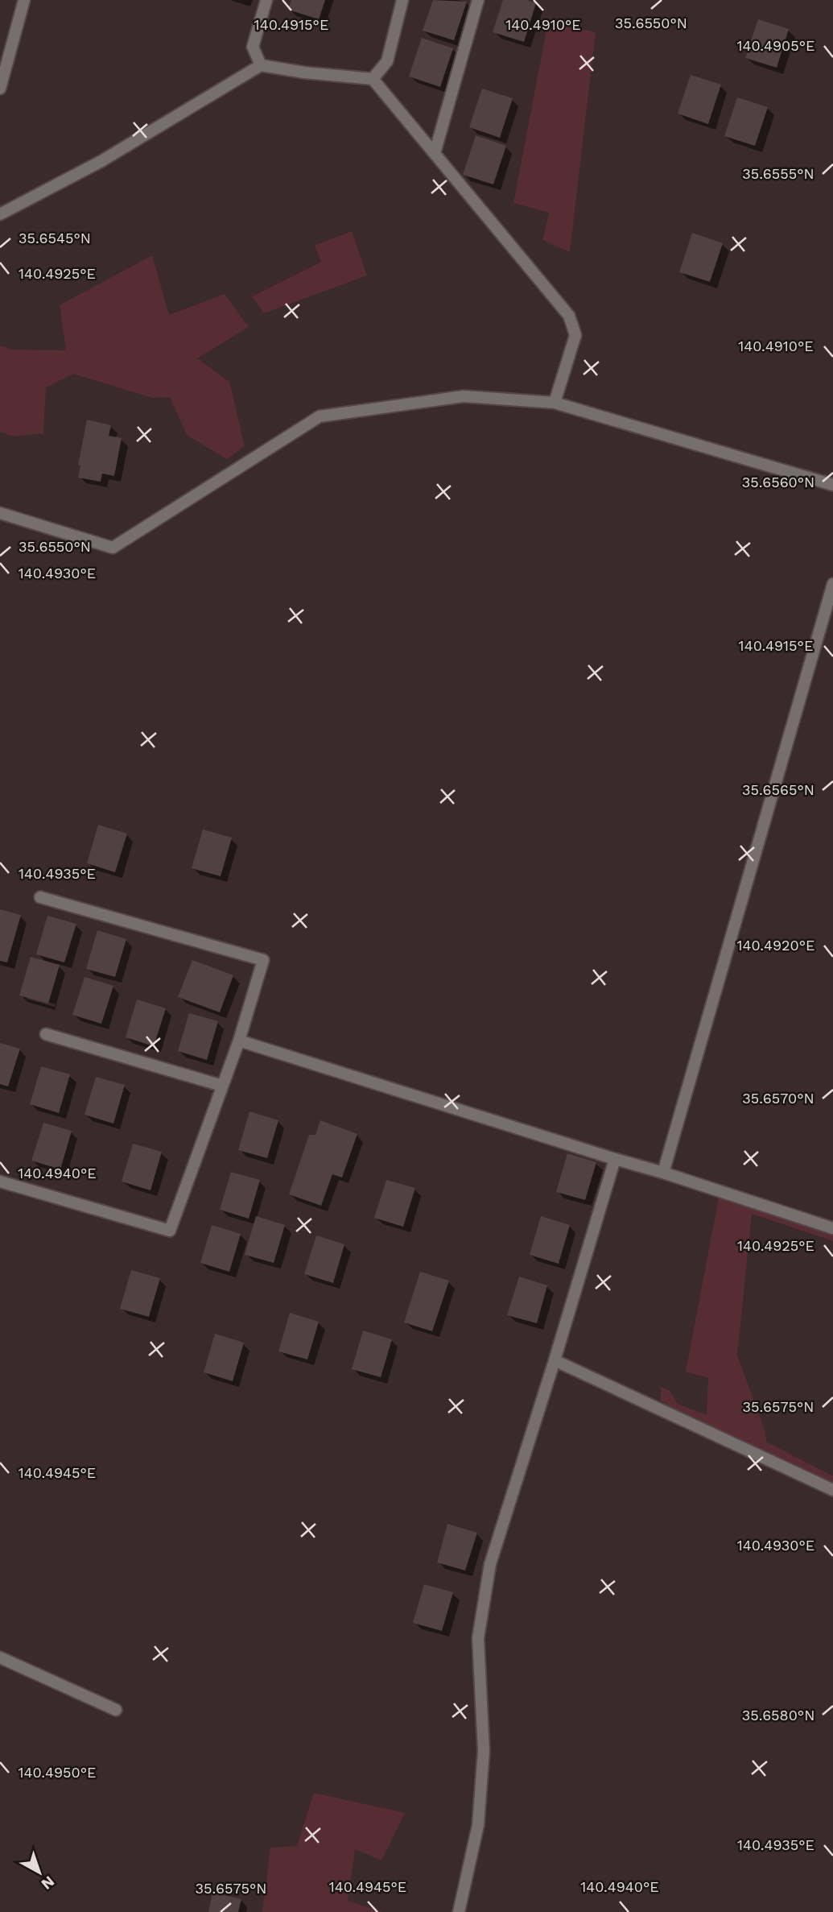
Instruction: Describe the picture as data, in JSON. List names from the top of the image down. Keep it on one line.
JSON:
{"north":"bottom right","coordinates":["35.6550°N","140.4915°E","140.4910°E","140.4905°E","35.6555°N","35.6545°N","140.4925°E","35.6560°N","140.4930°E","35.6565°N","140.4935°E","140.4920°E","35.6570°N","140.4940°E","35.6575°N","140.4945°E","35.6580°N","140.4950°E"]}
